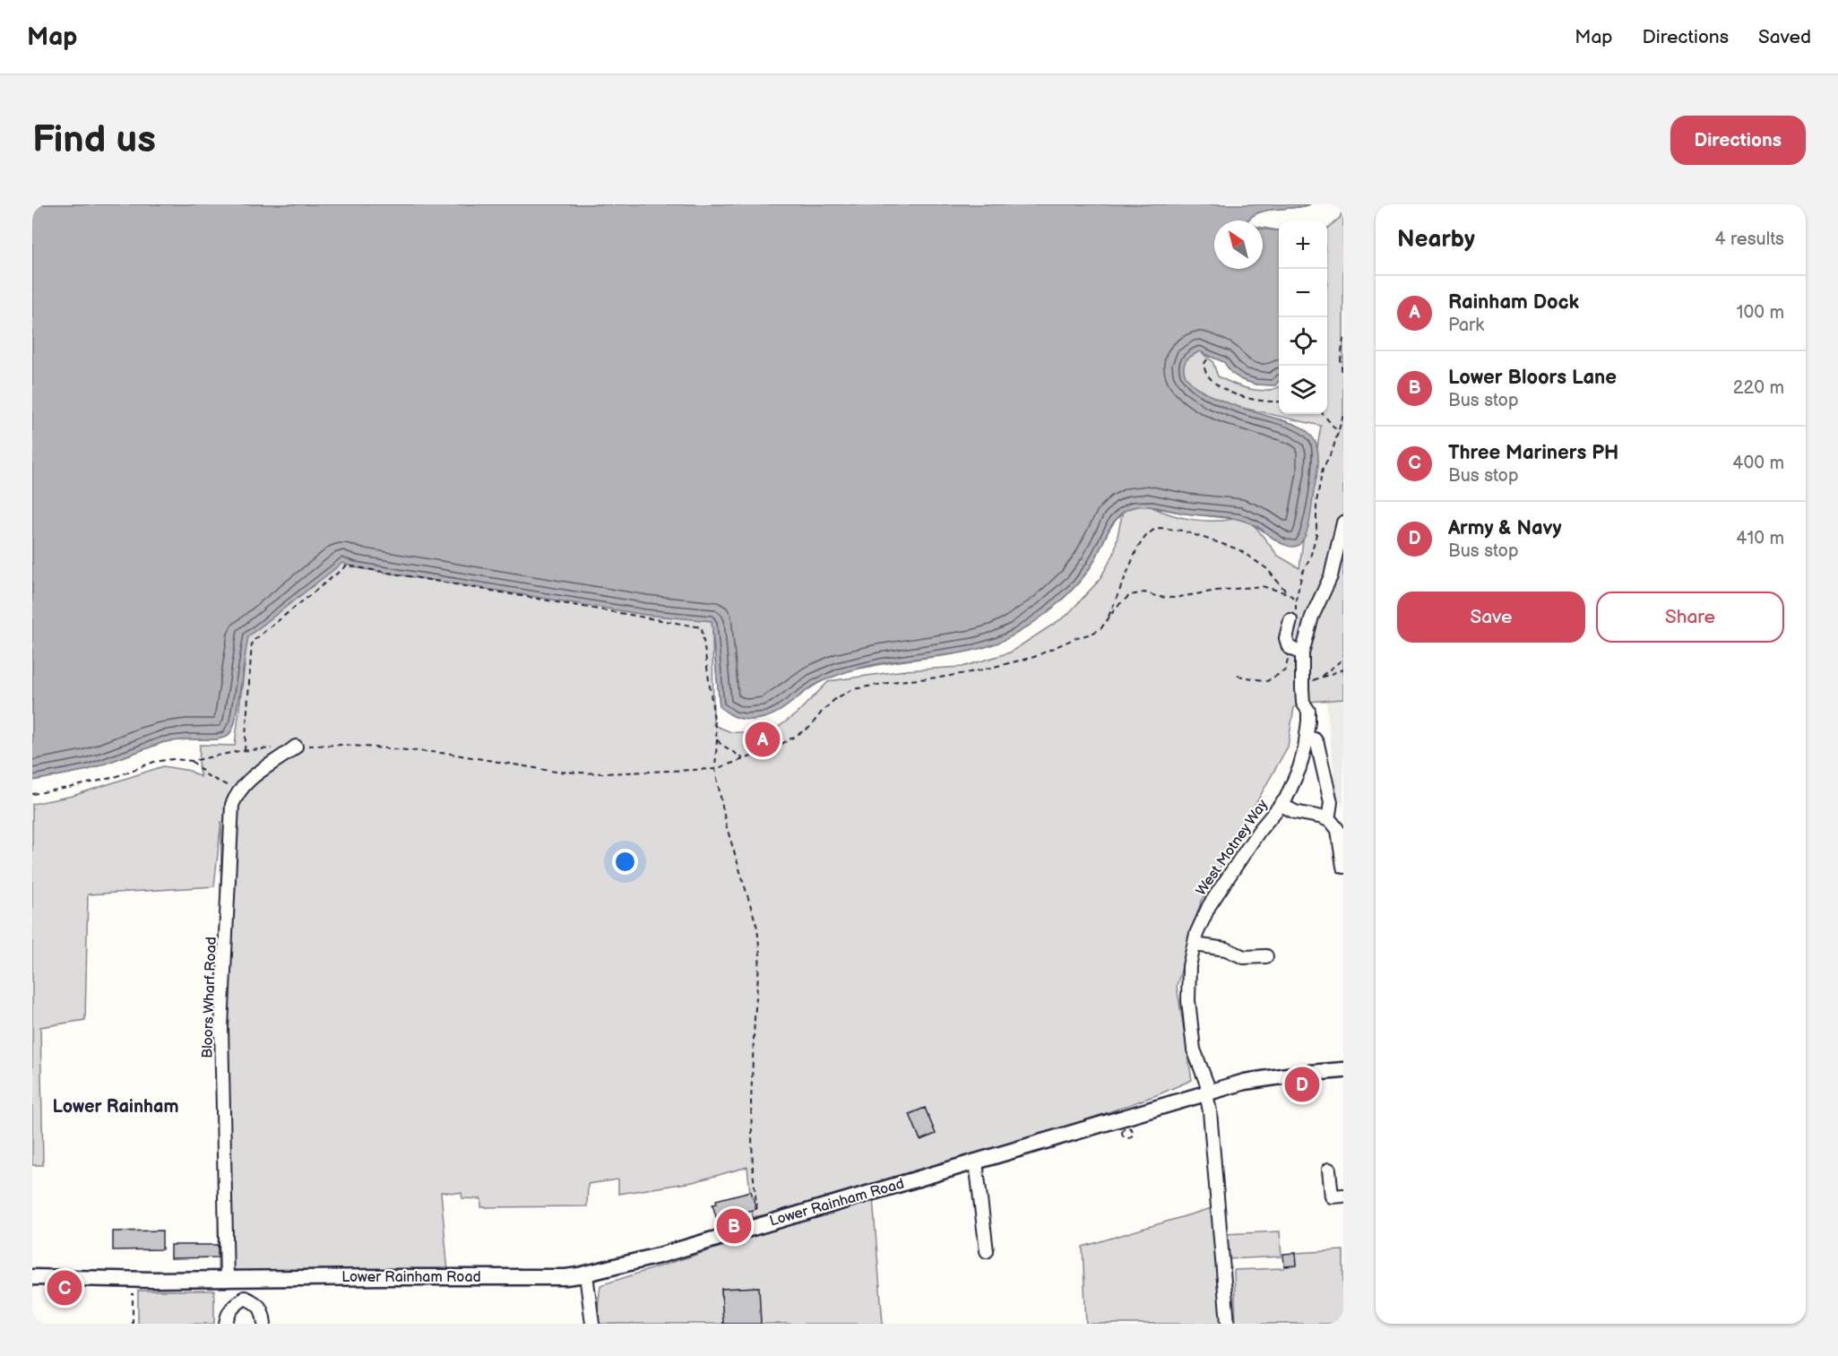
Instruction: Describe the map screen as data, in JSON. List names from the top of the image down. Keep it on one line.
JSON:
{"streets":{"main road":["Lower Rainham Road"],"street":["West Motney Way","Bloors Wharf Road"]},"crossings":[["West Motney Way","Lower Rainham Road"],["Bloors Wharf Road","Lower Rainham Road"]],"districts":["Lower Rainham"],"north":"top left","page":{"header":"Map","nav":["Map","Directions","Saved"],"buttons":["Directions",["Save","Share"]],"title":"Find us","heading":["Nearby","4 results"],"map_buttons":["+","−"],"list":[{"mark":"A","name":"Rainham Dock","note":"Park","value":"100 m"},{"mark":"B","name":"Lower Bloors Lane","note":"Bus stop","value":"220 m"},{"mark":"C","name":"Three Mariners PH","note":"Bus stop","value":"400 m"},{"mark":"D","name":"Army & Navy","note":"Bus stop","value":"410 m"}],"pins":["A","D","B","C"]}}
